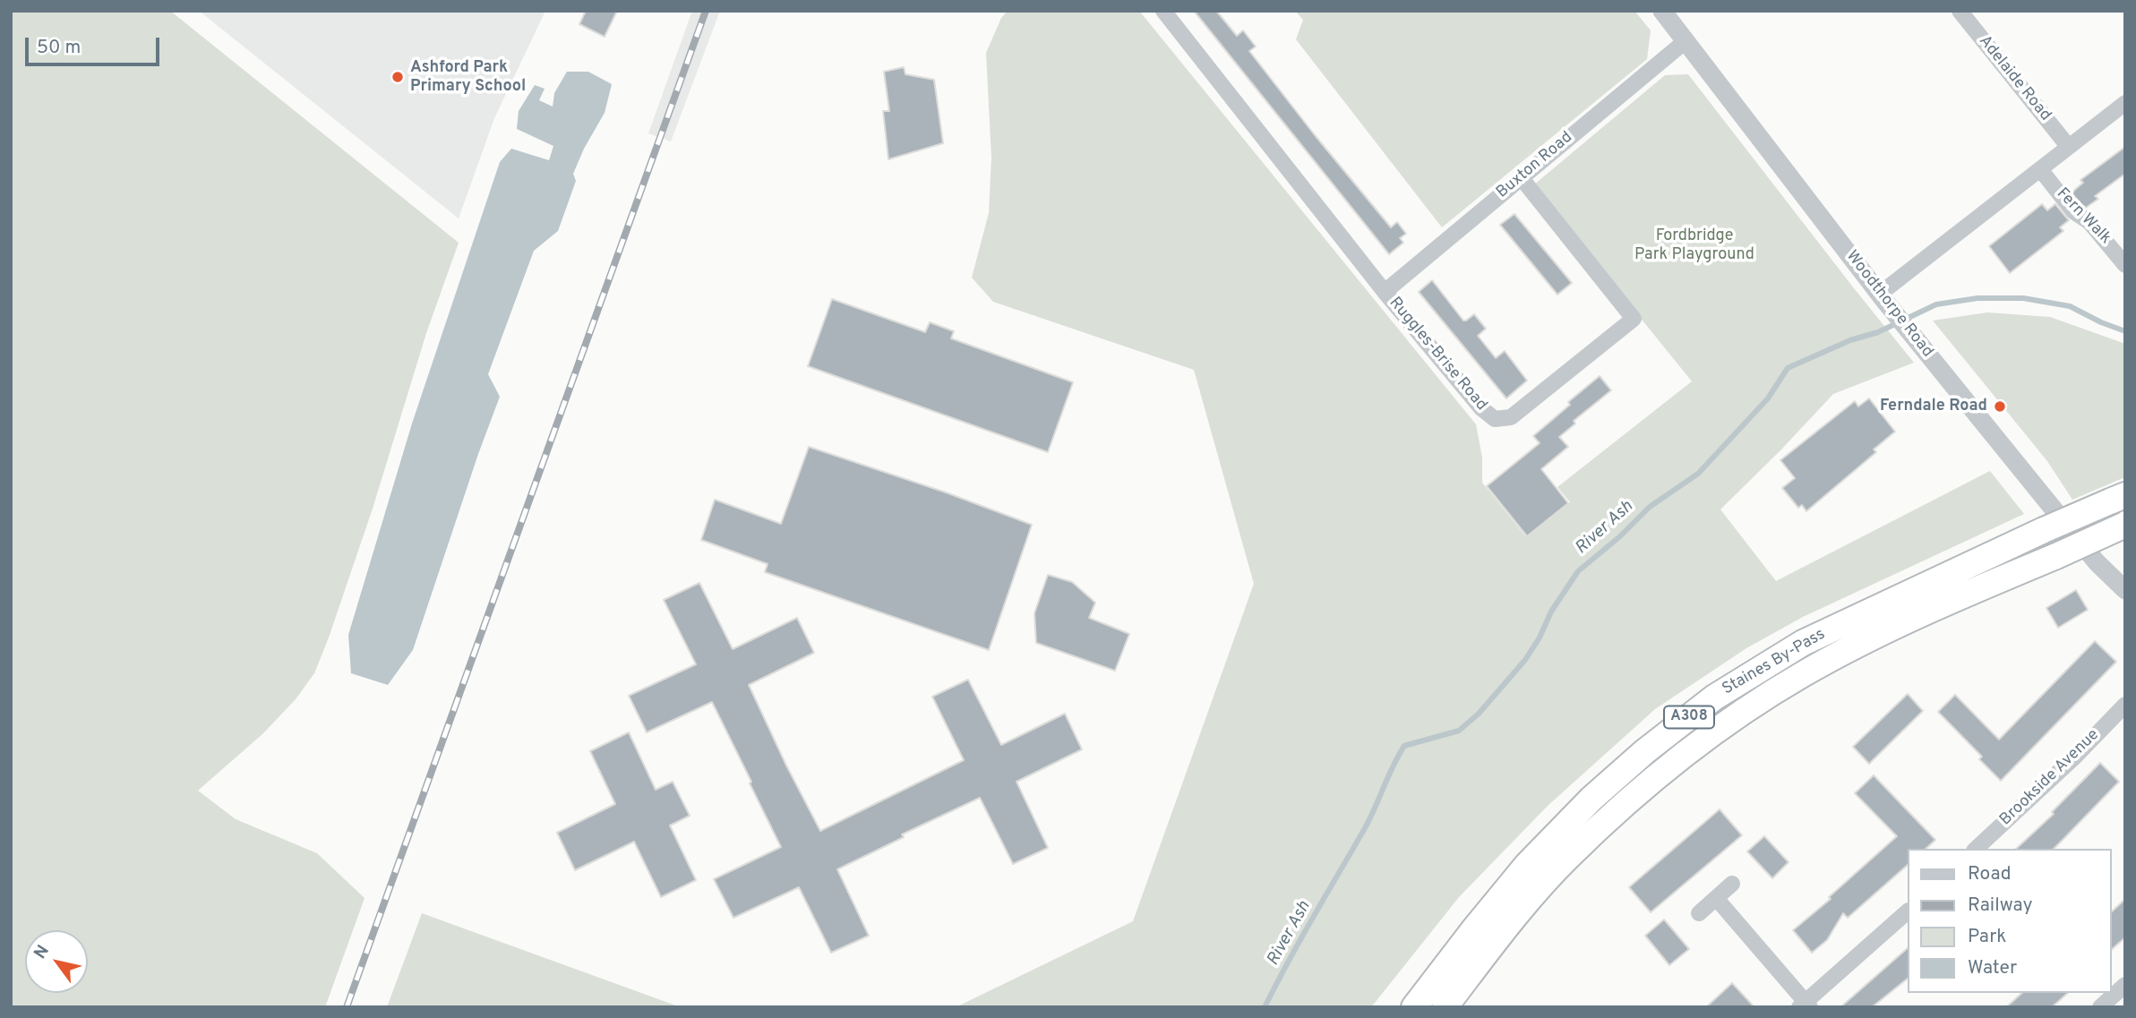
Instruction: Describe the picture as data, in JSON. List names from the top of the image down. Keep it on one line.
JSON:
{"streets":{"highway":["Staines By-Pass","A308"],"street":["Adelaide Road","Buxton Road","Fern Walk","Woodthorpe Road","Ruggles-Brise Road","Brookside Avenue"]},"crossings":[["Buxton Road","Woodthorpe Road"],["Buxton Road","Ruggles-Brise Road"]],"water":["River Ash"],"parks":["Fordbridge Park Playground"],"places":["Ashford Park Primary School","Ferndale Road"],"legend":["Road","Railway","Park","Water"],"scale_bar":"50 m","north":"top left"}
